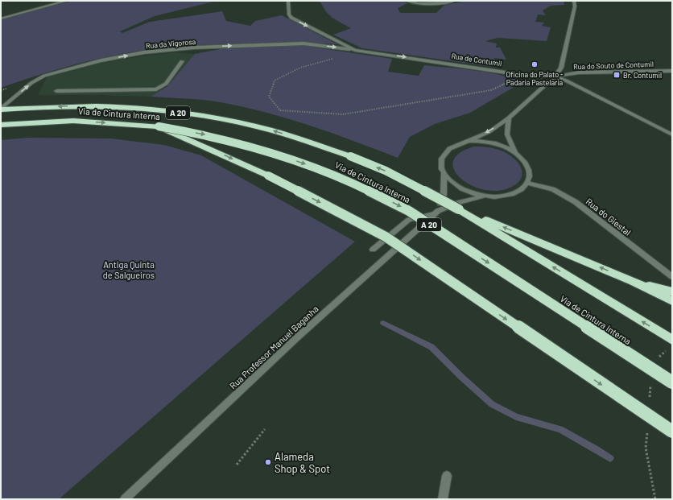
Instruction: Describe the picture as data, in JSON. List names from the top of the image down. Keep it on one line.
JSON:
{"streets":{"highway":["A 20","Via de Cintura Interna"],"street":["Rua da Vigorosa","Rua de Contumil","Rua do Souto de Contumil","Rua do Giestal","Rua Professor Manuel Baganha"]},"crossings":[["Rua da Vigorosa","Rua de Contumil"],["Rua da Vigorosa","Via de Cintura Interna"],["Rua de Contumil","Rua do Souto de Contumil"],["Rua do Giestal","Rua Professor Manuel Baganha"]],"one_way":["Rua de Contumil"],"parks":["Antiga Quinta de Salgueiros"],"places":{"other":["Oficina do Palato - Padaria Pastelaria","Alameda Shop & Spot"],"transit":["Br. Contumil"]}}
